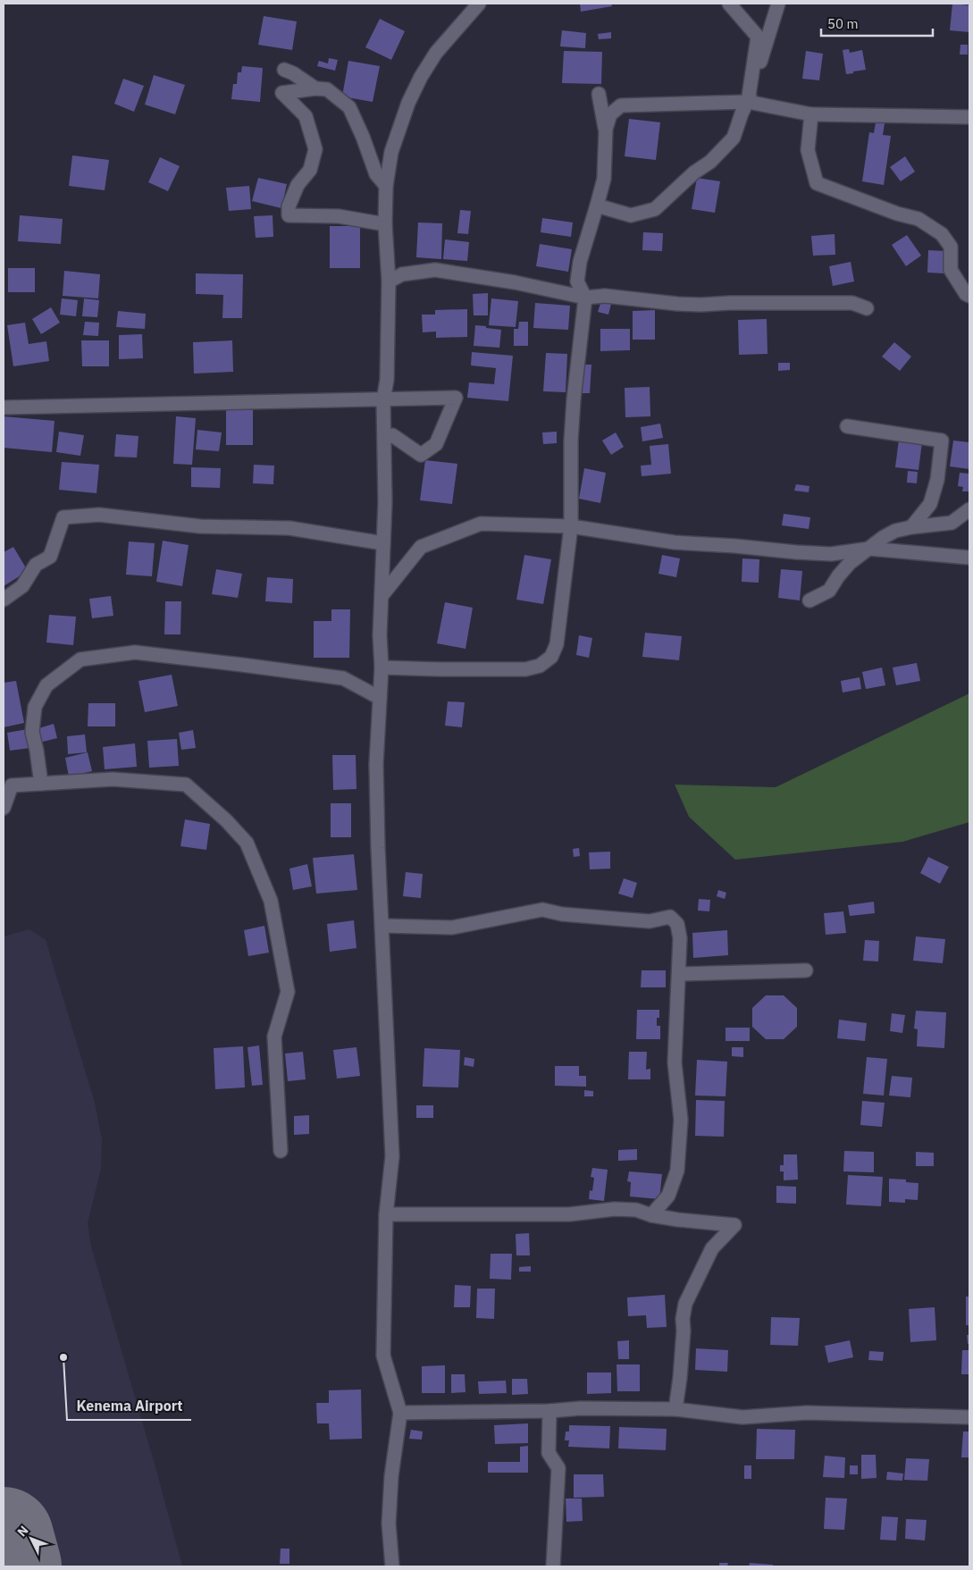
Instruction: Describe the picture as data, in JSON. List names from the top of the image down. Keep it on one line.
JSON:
{"places":["Kenema Airport"],"scale_bar":"50 m","north":"top left"}
